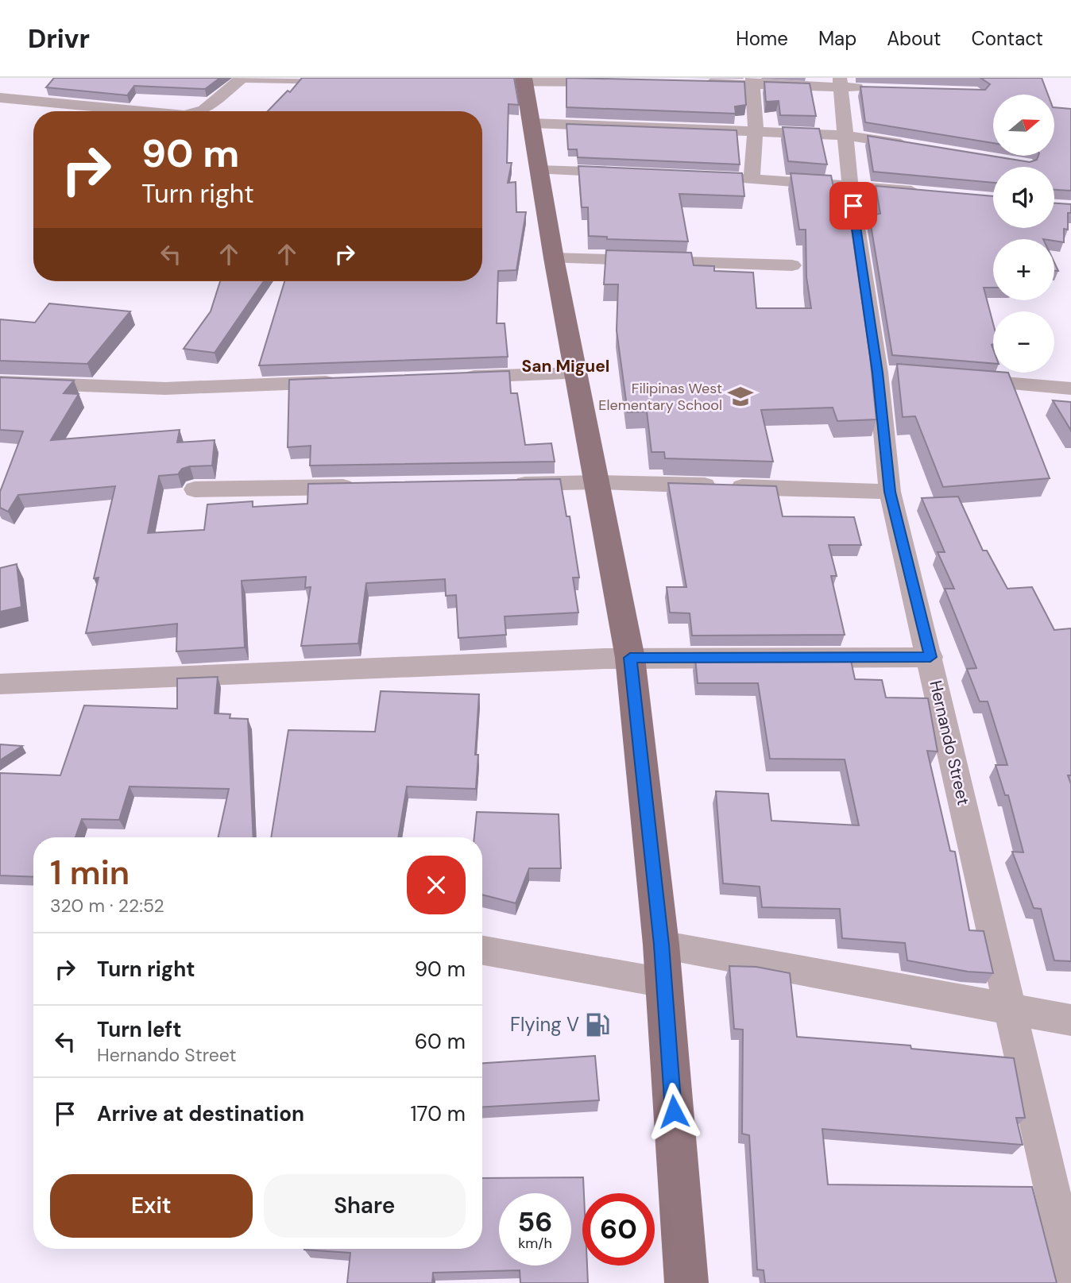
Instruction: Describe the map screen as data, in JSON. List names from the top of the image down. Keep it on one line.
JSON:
{"streets":{"street":["Hernando Street"]},"districts":["San Miguel"],"places":{"school or university":["Filipinas West Elementary School"],"fuel station":["Flying V"]},"north":"right","page":{"header":"Drivr","nav":["Home","Map","About","Contact"],"map_buttons":["+","−"],"turn":["90 m","Turn right"],"heading":["1 min","320 m · 22:52"],"list":[{"name":"Turn right","value":"90 m"},{"name":"Turn left","note":"Hernando Street","value":"60 m"},{"name":"Arrive at destination","value":"170 m"}],"buttons":["Exit","Share"],"speed":"56 km/h","limit":"60"}}
